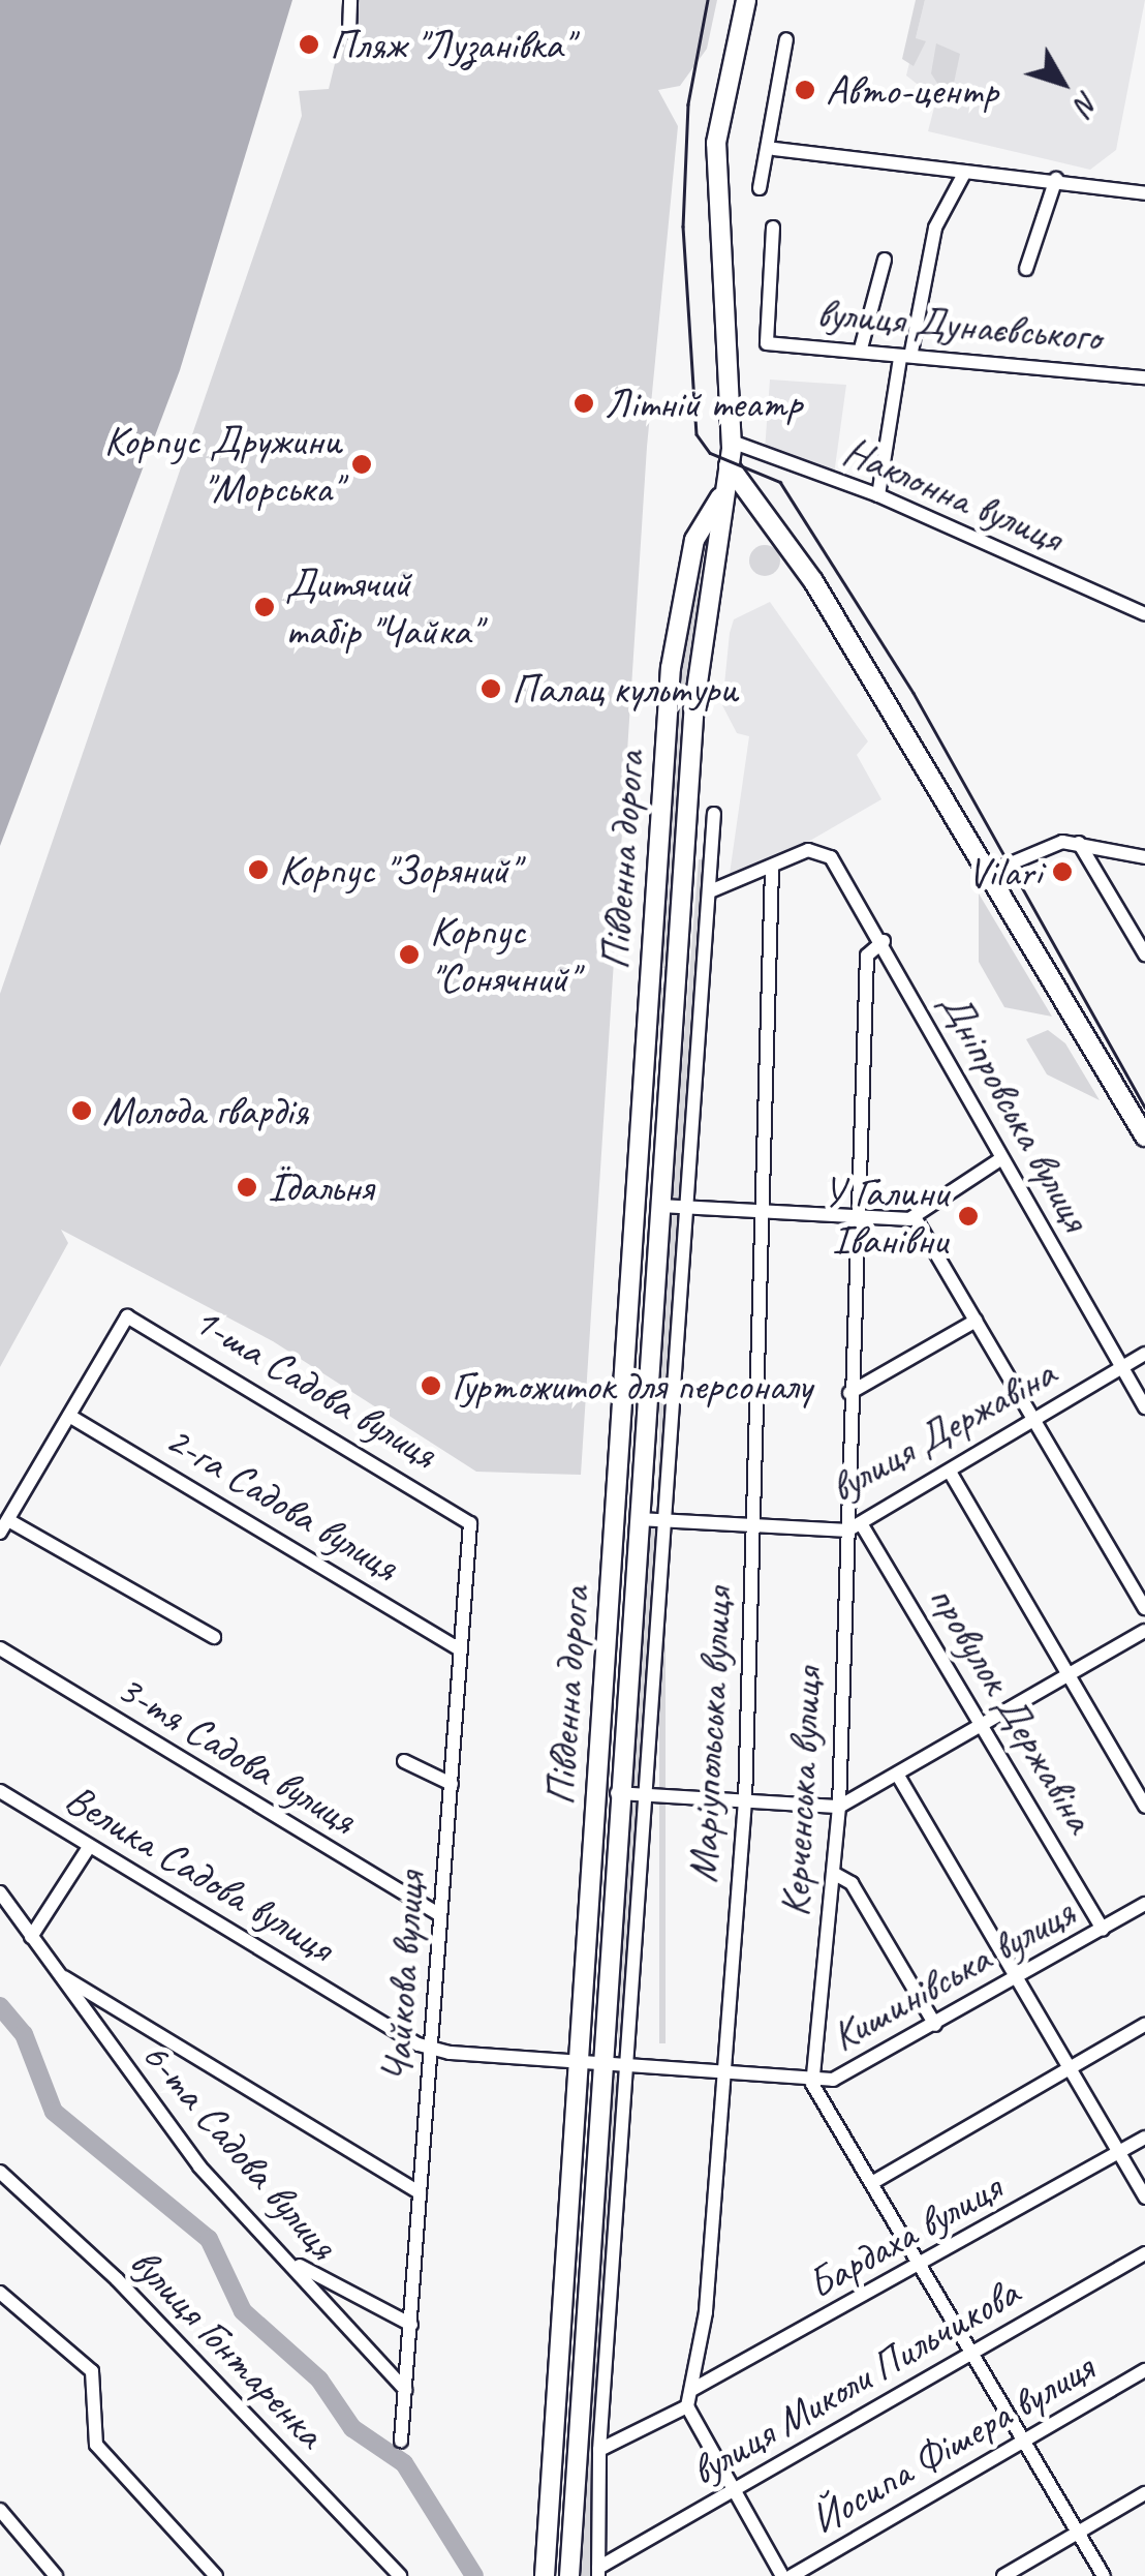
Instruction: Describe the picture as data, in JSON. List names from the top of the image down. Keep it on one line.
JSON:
{"streets":{"main road":["Південна дорога"],"street":["вулиця Дунаєвського","Наклонна вулиця","Дніпровська вулиця","1-ша Садова вулиця","вулиця Державіна","2-га Садова вулиця","провулок Державіна","Маріупольська вулиця","3-тя Садова вулиця","Керченська вулиця","Велика Садова вулиця","Кишинівська вулиця","Чайкова вулиця","6-та Садова вулиця","Бардаха вулиця","вулиця Гонтаренка","вулиця Миколи Пильчикова","Йосипа Фішера вулиця"]},"crossings":[["Південна дорога","вулиця Державіна"],["Південна дорога","Велика Садова вулиця"],["Південна дорога","Кишинівська вулиця"],["Дніпровська вулиця","вулиця Державіна"],["Дніпровська вулиця","Маріупольська вулиця"],["Дніпровська вулиця","Керченська вулиця"],["1-ша Садова вулиця","2-га Садова вулиця"],["1-ша Садова вулиця","Чайкова вулиця"],["вулиця Державіна","провулок Державіна"],["вулиця Державіна","Маріупольська вулиця"],["вулиця Державіна","Керченська вулиця"],["2-га Садова вулиця","Чайкова вулиця"],["провулок Державіна","Кишинівська вулиця"],["Маріупольська вулиця","Кишинівська вулиця"],["Маріупольська вулиця","Бардаха вулиця"],["3-тя Садова вулиця","Чайкова вулиця"],["Керченська вулиця","Кишинівська вулиця"],["Велика Садова вулиця","Кишинівська вулиця"],["Велика Садова вулиця","Чайкова вулиця"],["Чайкова вулиця","6-та Садова вулиця"]],"places":["Пляж \"Лузанівка\"","Авто-центр","Літній театр","Корпус Дружини \"Морська\"","Дитячий табір \"Чайка\"","Палац культури","Корпус \"Зоряний\"","Vilari","Корпус \"Сонячний\"","Молода гвардія","Їдальня","У Галини Іванівни","Гуртожиток для персоналу"],"north":"bottom right"}
